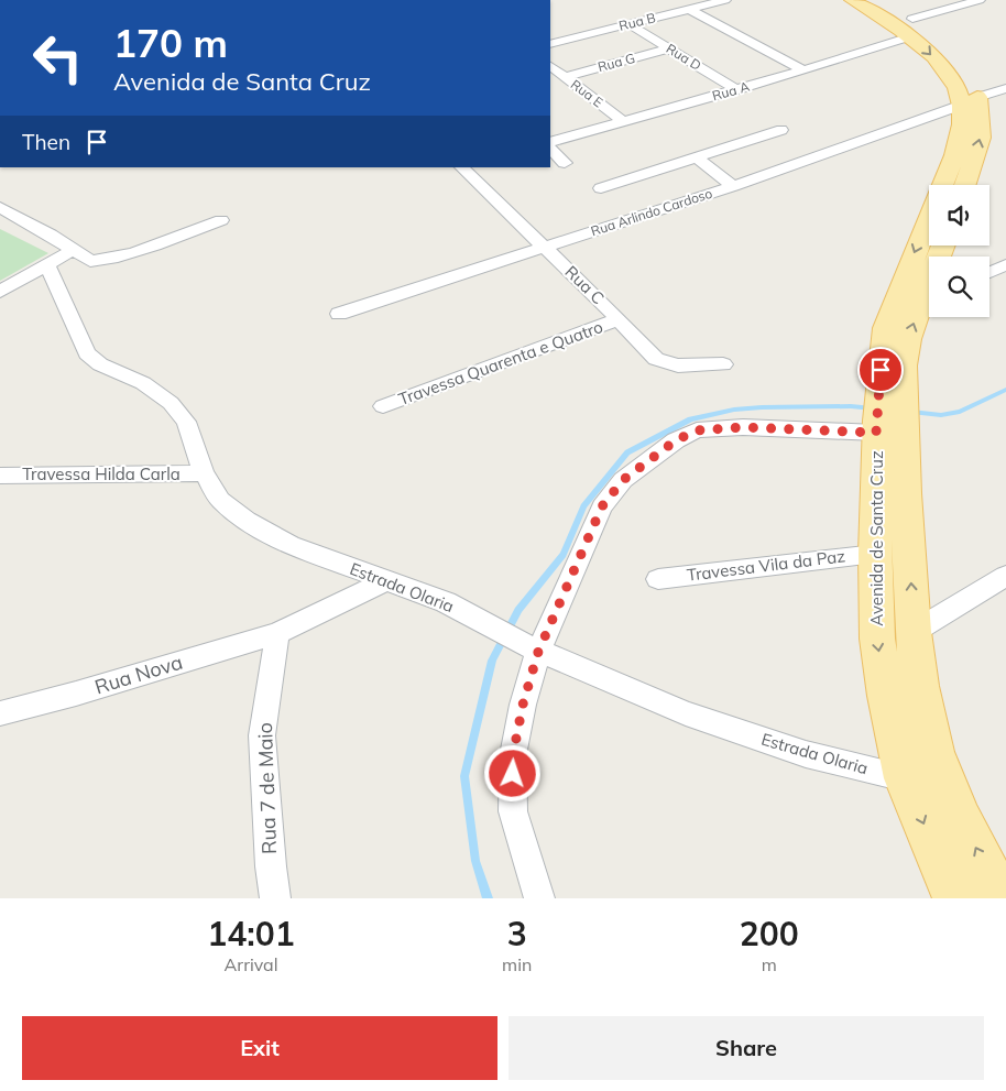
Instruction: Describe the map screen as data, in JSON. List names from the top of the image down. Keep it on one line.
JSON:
{"streets":{"main road":["Avenida de Santa Cruz"],"street":["Rua B","Rua D","Rua G","Rua A","Rua E","Rua Arlindo Cardoso","Rua C","Travessa Quarenta e Quatro","Travessa Hilda Carla","Travessa Vila da Paz","Estrada Olaria","Rua Nova","Rua 7 de Maio"]},"crossings":[["Rua B","Rua D"],["Rua D","Rua G"],["Rua D","Rua A"],["Rua G","Rua E"],["Rua A","Rua E"],["Rua Arlindo Cardoso","Rua C"],["Rua Arlindo Cardoso","Avenida de Santa Cruz"],["Rua C","Travessa Quarenta e Quatro"],["Travessa Hilda Carla","Estrada Olaria"],["Avenida de Santa Cruz","Travessa Vila da Paz"],["Avenida de Santa Cruz","Estrada Olaria"],["Rua Nova","Rua 7 de Maio"]],"page":{"turn":["170 m","Avenida de Santa Cruz"],"then":"Then","eta":["14:01","Arrival","3","min","200","m"],"buttons":["Exit","Share"]}}
